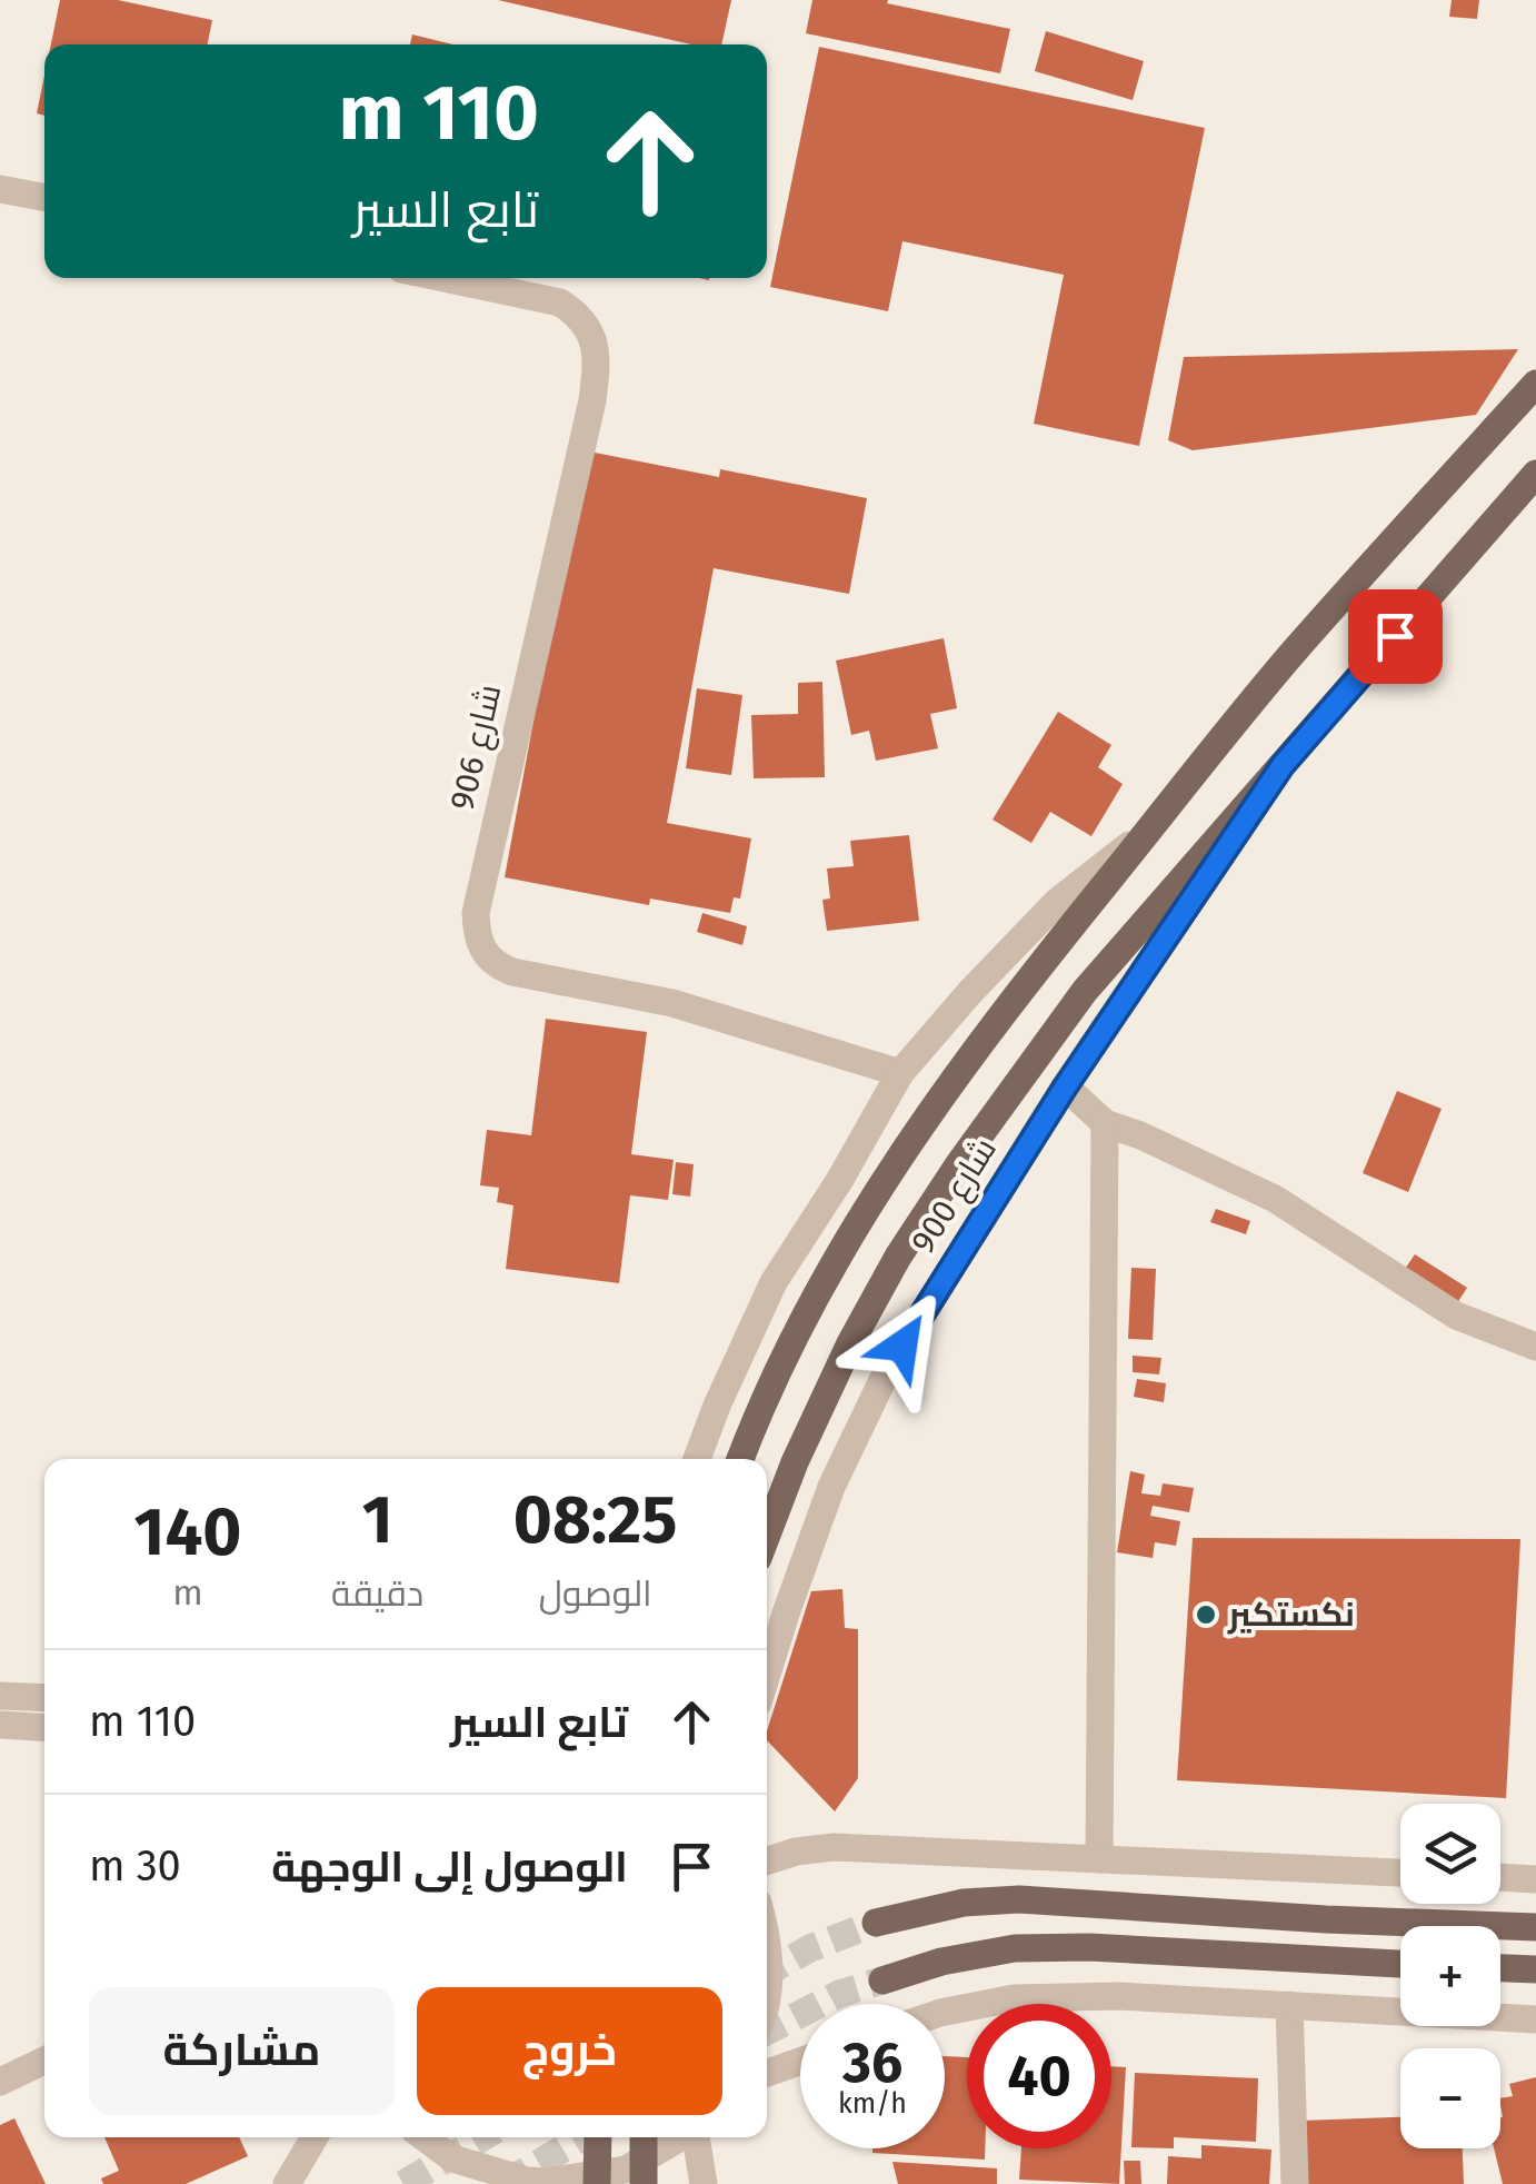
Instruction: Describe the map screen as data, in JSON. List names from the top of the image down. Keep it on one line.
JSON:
{"streets":{"street":["شارع 906","شارع 900"]},"places":["نكستكير"],"page":{"turn":["110 m","تابع السير"],"eta":["08:25","الوصول","1","دقيقة","140","m"],"list":[{"name":"تابع السير","value":"110 m"},{"name":"الوصول إلى الوجهة","value":"30 m"}],"map_buttons":["+","−"],"buttons":["خروج","مشاركة"],"speed":"36 km/h","limit":"40"}}
